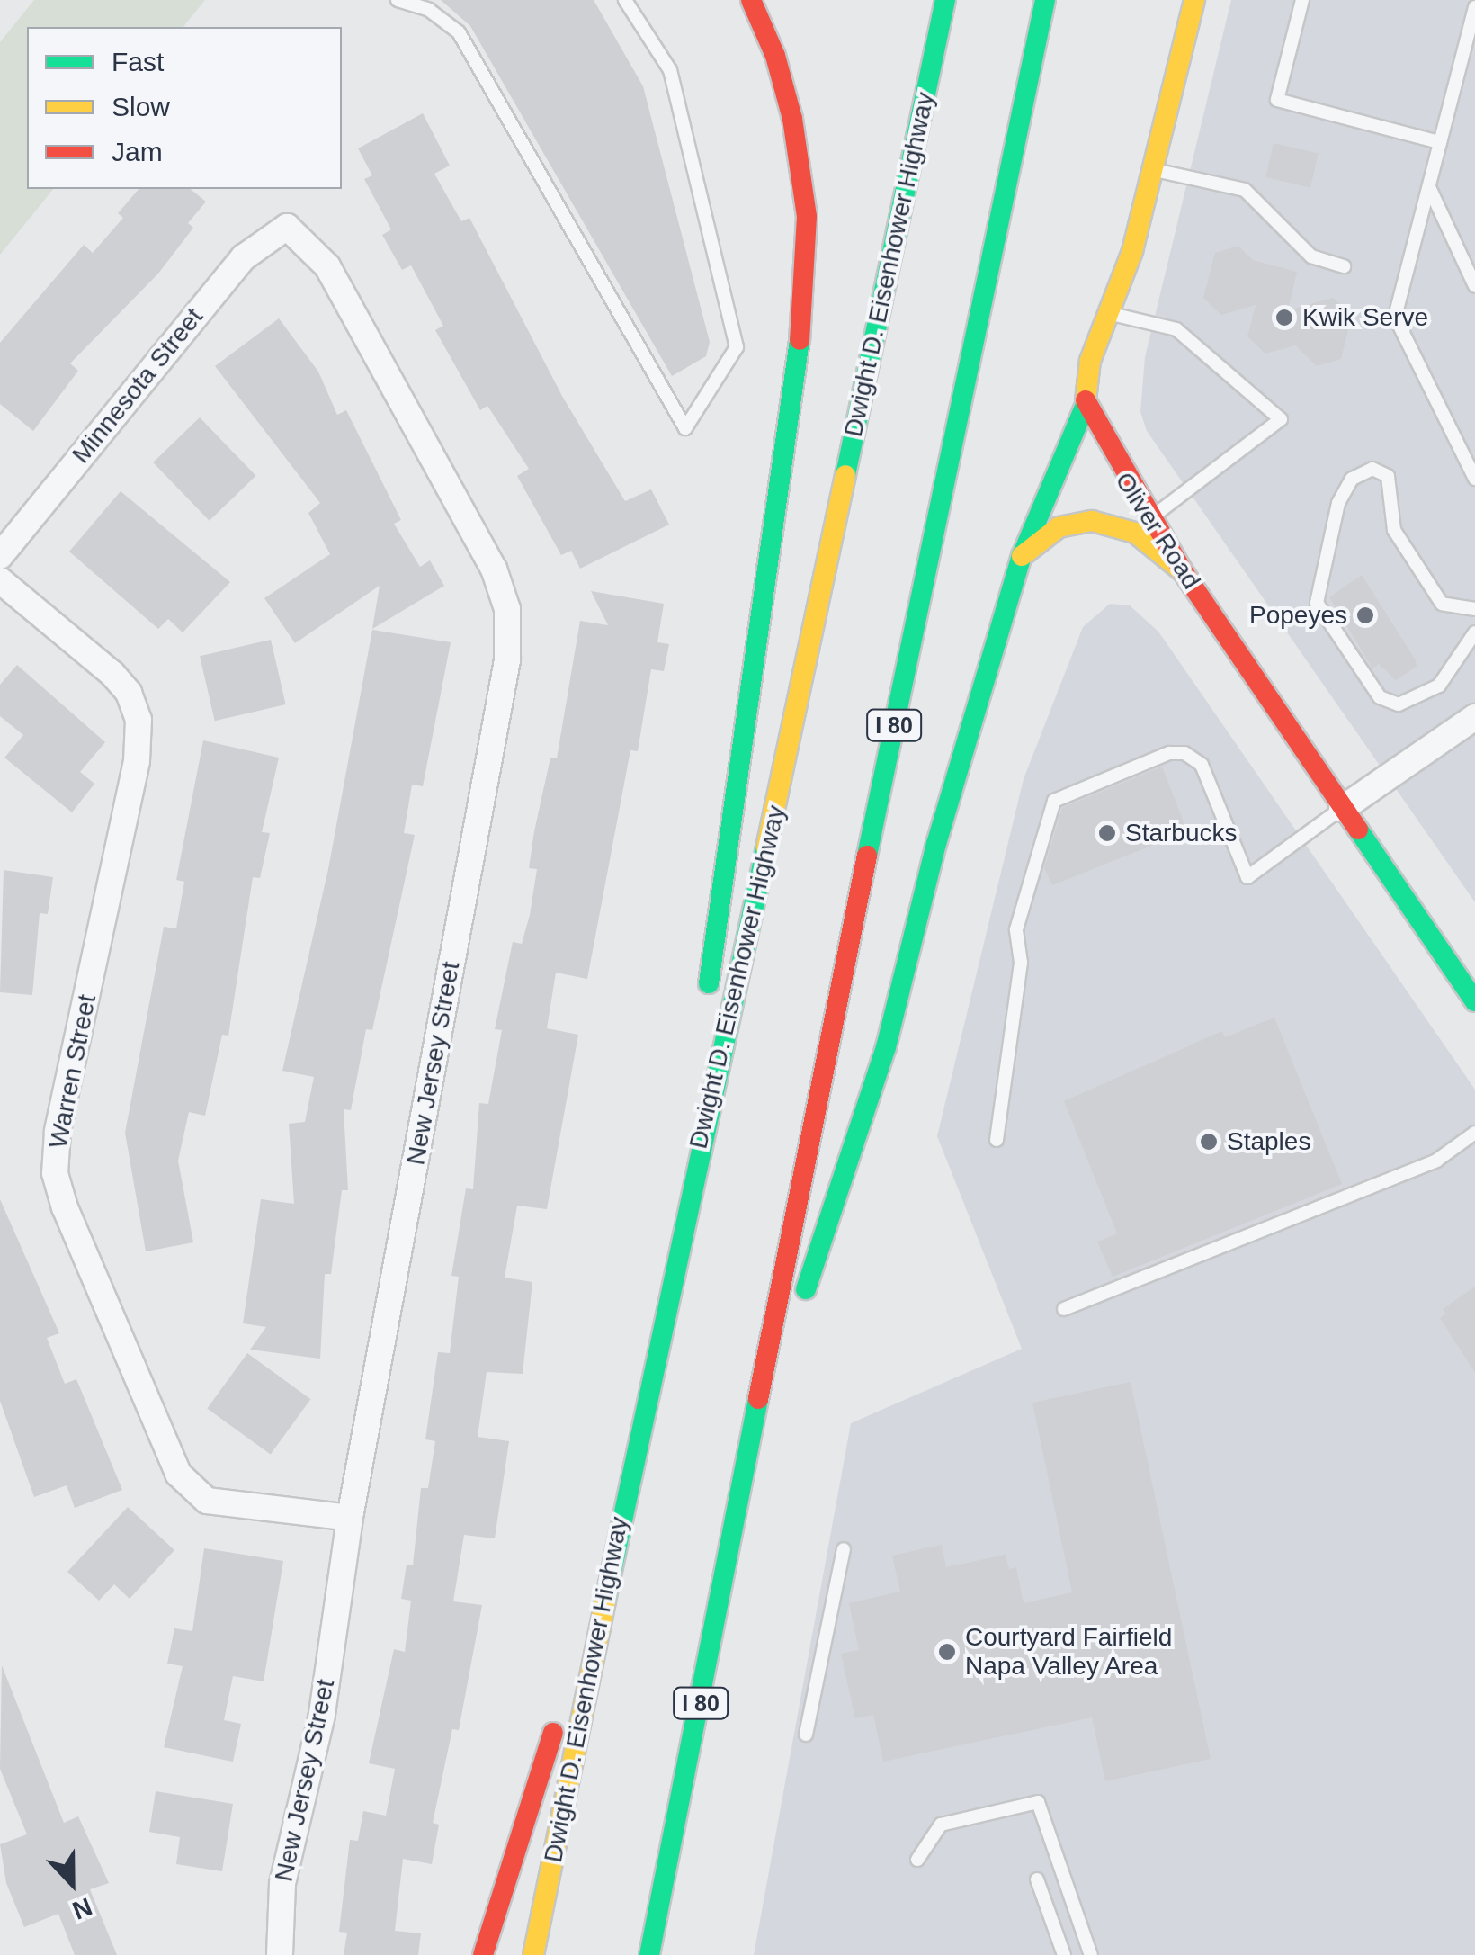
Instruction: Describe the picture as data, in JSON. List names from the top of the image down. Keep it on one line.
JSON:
{"streets":{"main road":["Dwight D. Eisenhower Highway","Oliver Road","I 80"],"street":["Minnesota Street","New Jersey Street","Warren Street"]},"crossings":[["Minnesota Street","New Jersey Street"],["New Jersey Street","Warren Street"]],"places":["Kwik Serve","Popeyes","Starbucks","Staples","Courtyard Fairfield Napa Valley Area"],"legend":["Fast","Slow","Jam"],"north":"bottom"}
